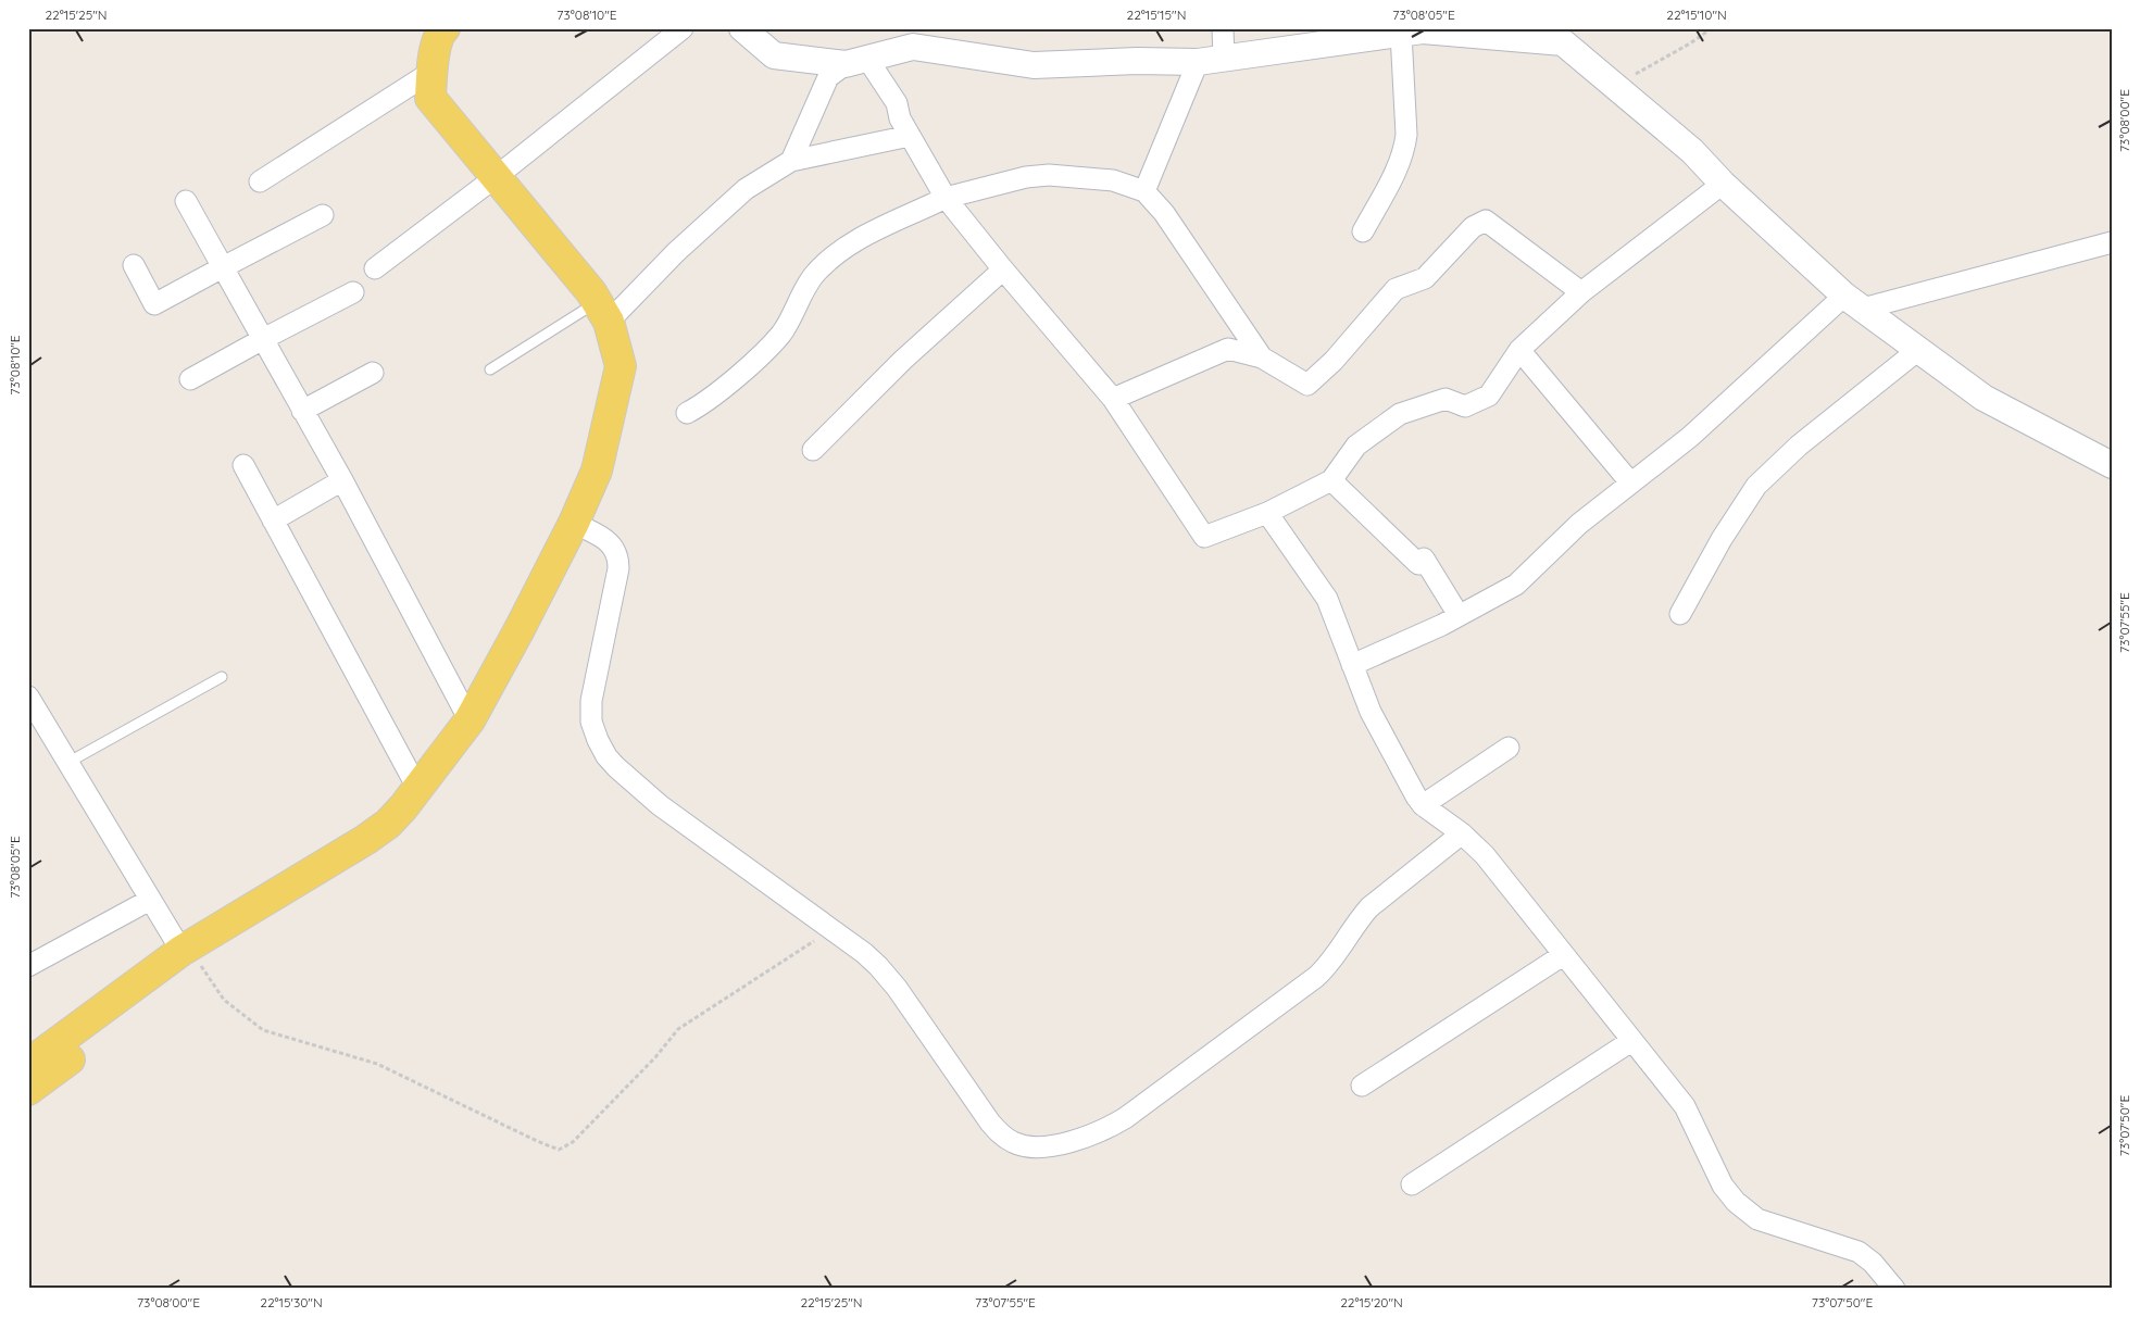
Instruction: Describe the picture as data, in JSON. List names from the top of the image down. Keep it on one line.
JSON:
{"coordinates":["22°15'25\"N","73°08'10\"E","22°15'15\"N","73°08'05\"E","22°15'10\"N","73°08'00\"E","73°07'55\"E","73°07'50\"E","22°15'30\"N","22°15'20\"N"]}
